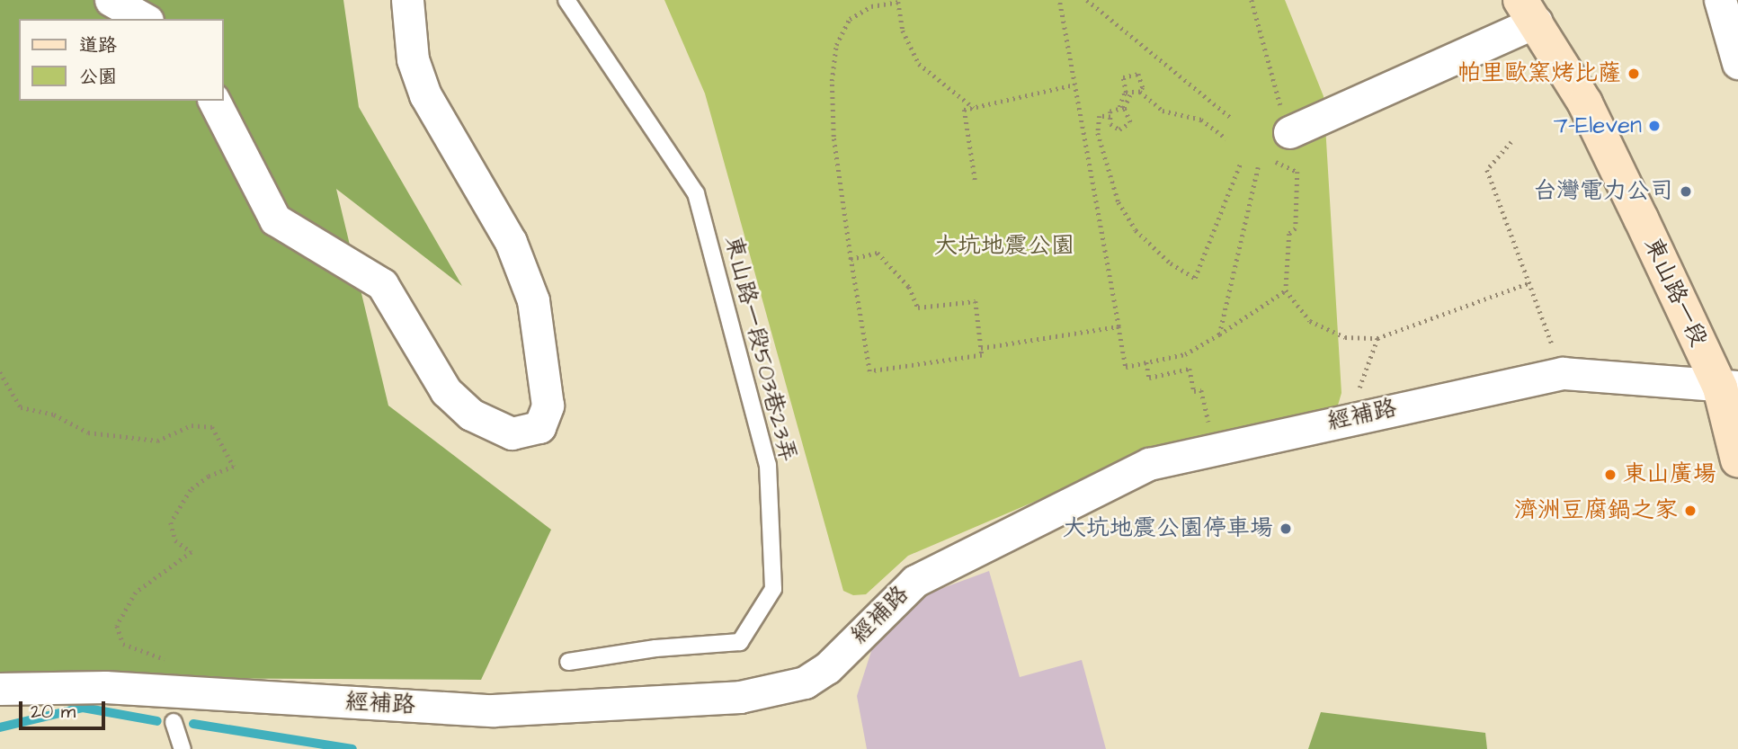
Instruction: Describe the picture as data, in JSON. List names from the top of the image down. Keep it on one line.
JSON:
{"streets":{"main road":["東山路一段"],"street":["經補路"],"lane":["東山路一段503巷23弄"]},"crossings":[["東山路一段","經補路"]],"parks":["大坑地震公園"],"places":["帕里歐窯烤比薩","7-Eleven","台灣電力公司","東山廣場","濟洲豆腐鍋之家","大坑地震公園停車場"],"legend":["道路","公園"],"scale_bar":"20 m"}
